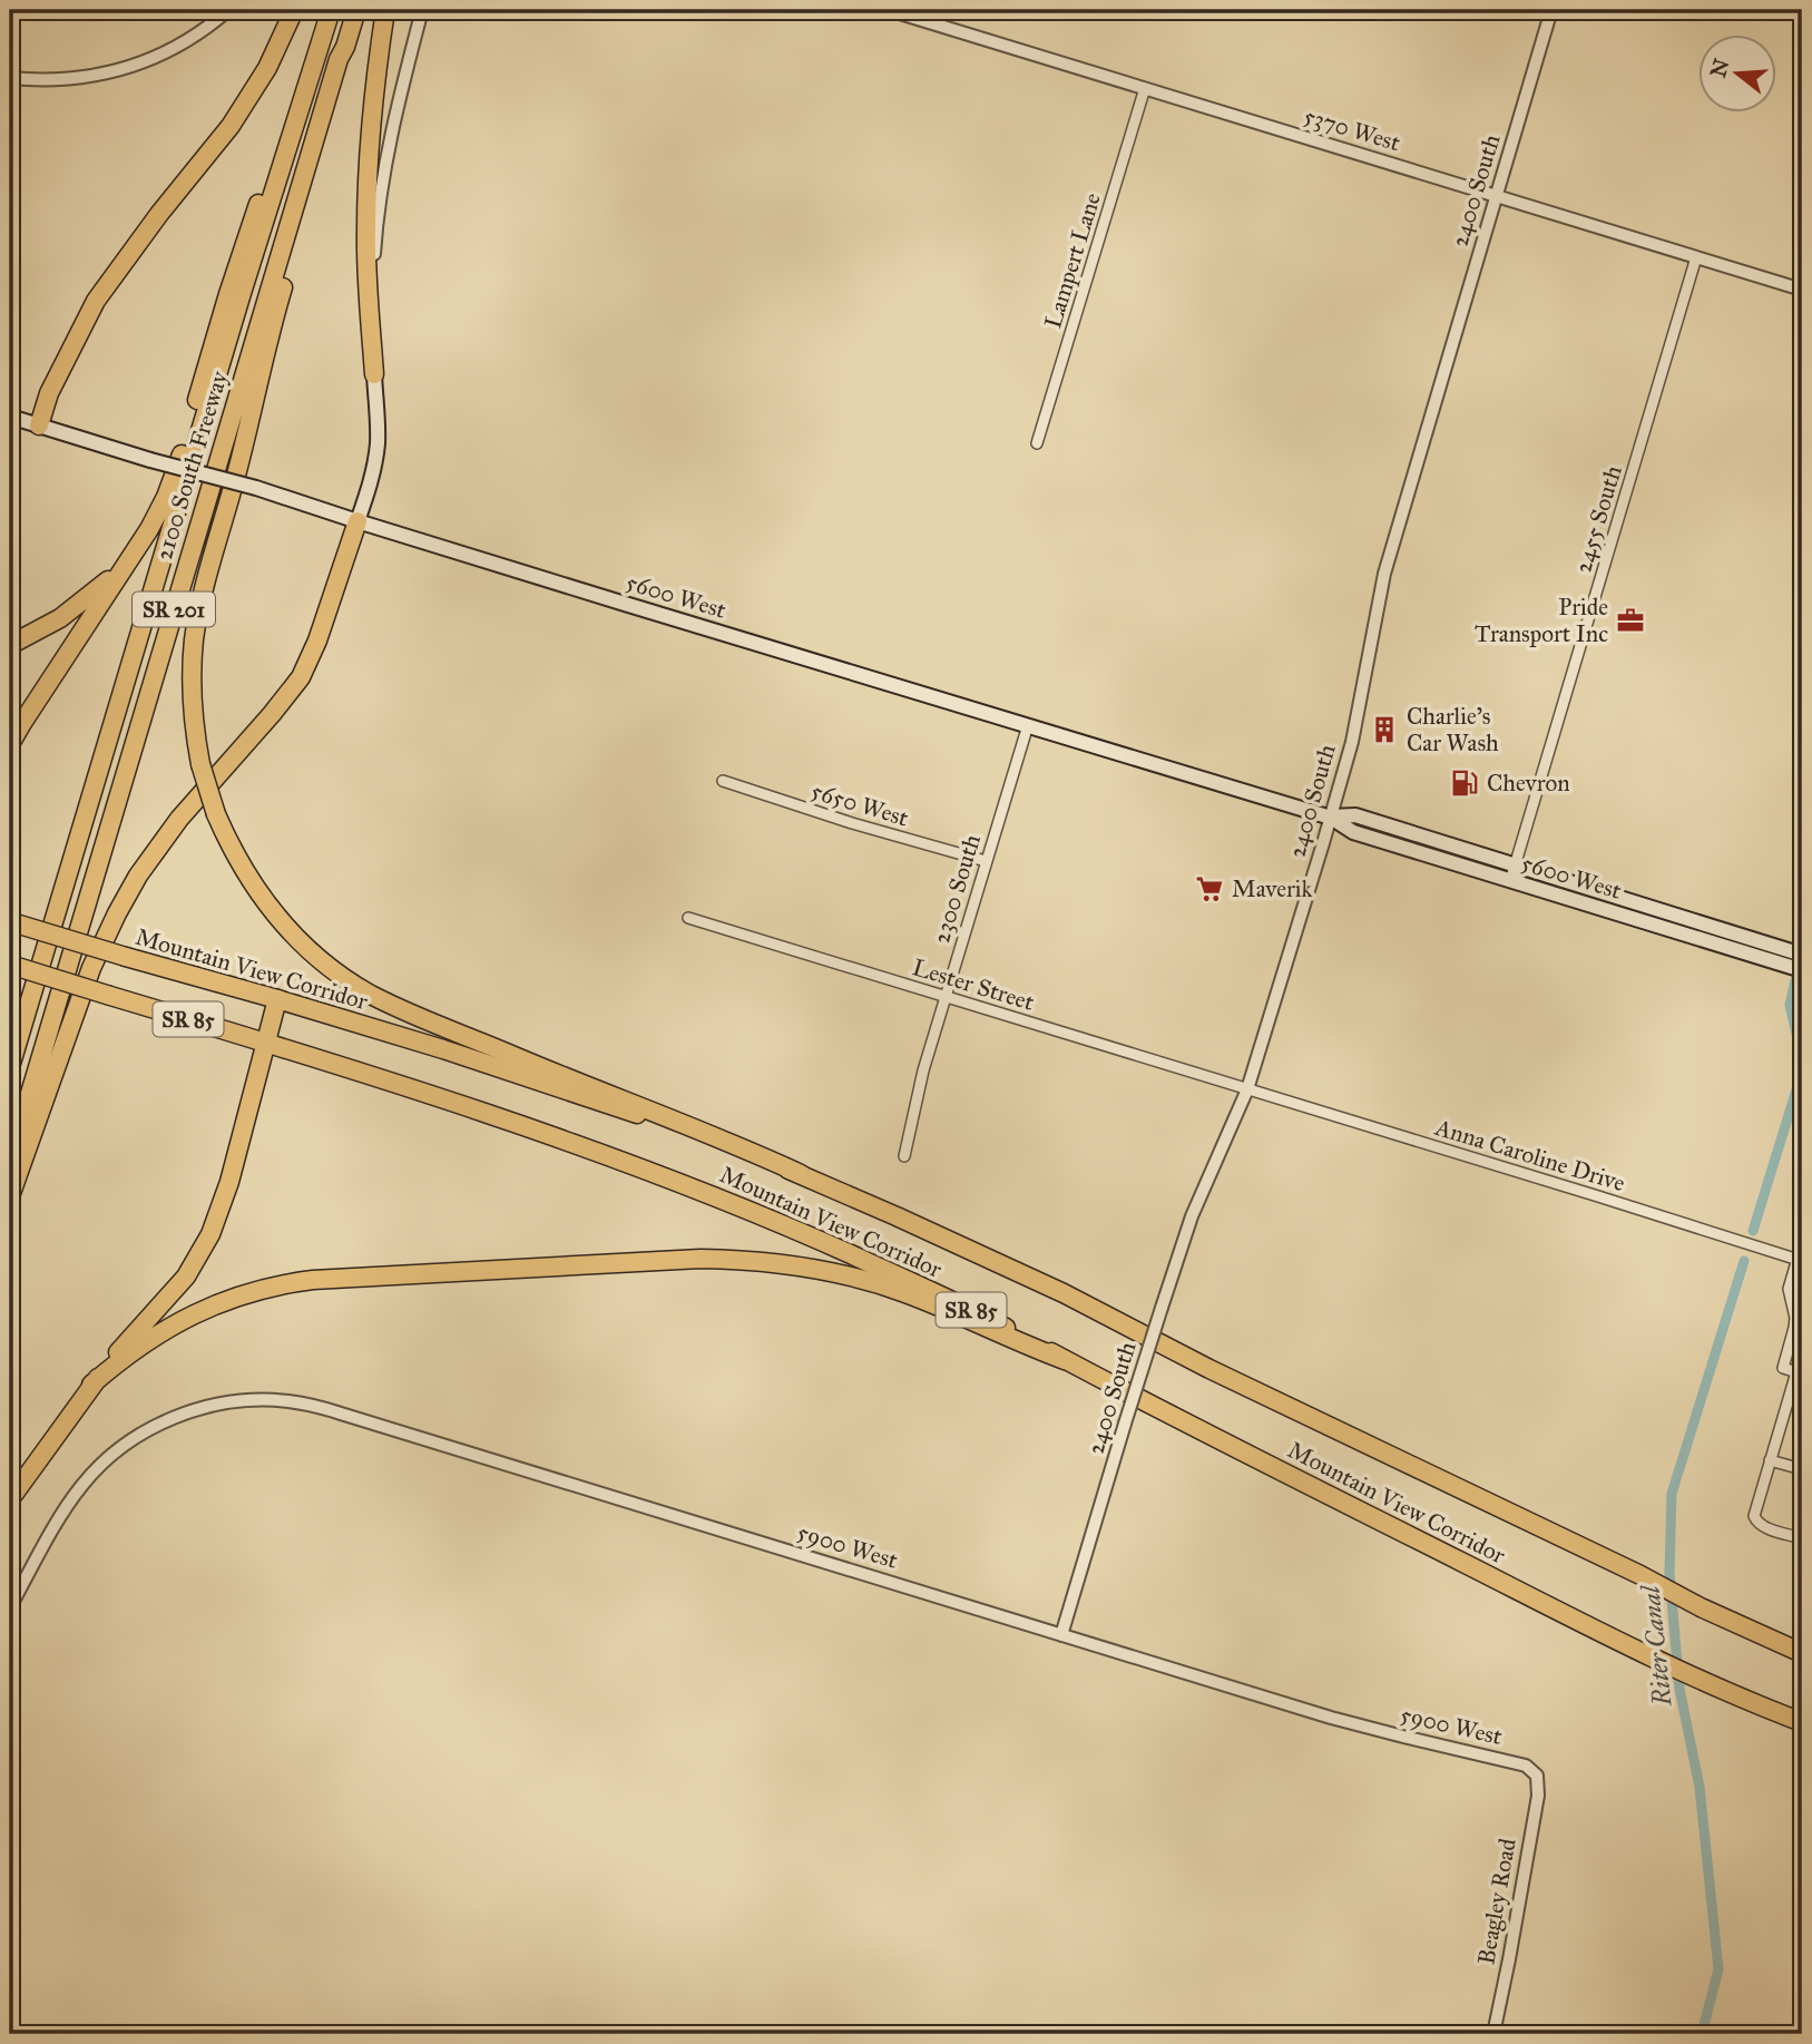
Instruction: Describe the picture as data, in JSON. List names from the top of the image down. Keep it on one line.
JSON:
{"streets":{"highway":["2100 South Freeway","SR 201","Mountain View Corridor","SR 85"],"main road":["5600 West"],"street":["5370 West","2400 South","Lampert Lane","2455 South","5650 West","2300 South","Lester Street","Anna Caroline Drive","5900 West","Beagley Road"]},"crossings":[["5370 West","2400 South"],["5370 West","Lampert Lane"],["5370 West","2455 South"],["2400 South","5600 West"],["2400 South","Lester Street"],["2400 South","Anna Caroline Drive"],["2400 South","5900 West"],["2455 South","5600 West"],["5600 West","2300 South"],["5650 West","2300 South"],["2300 South","Lester Street"],["Lester Street","Anna Caroline Drive"],["5900 West","Beagley Road"]],"water":["Riter Canal"],"places":{"office":["Pride Transport Inc"],"building":["Charlie's Car Wash"],"fuel station":["Chevron"],"supermarket":["Maverik"]},"north":"left"}
